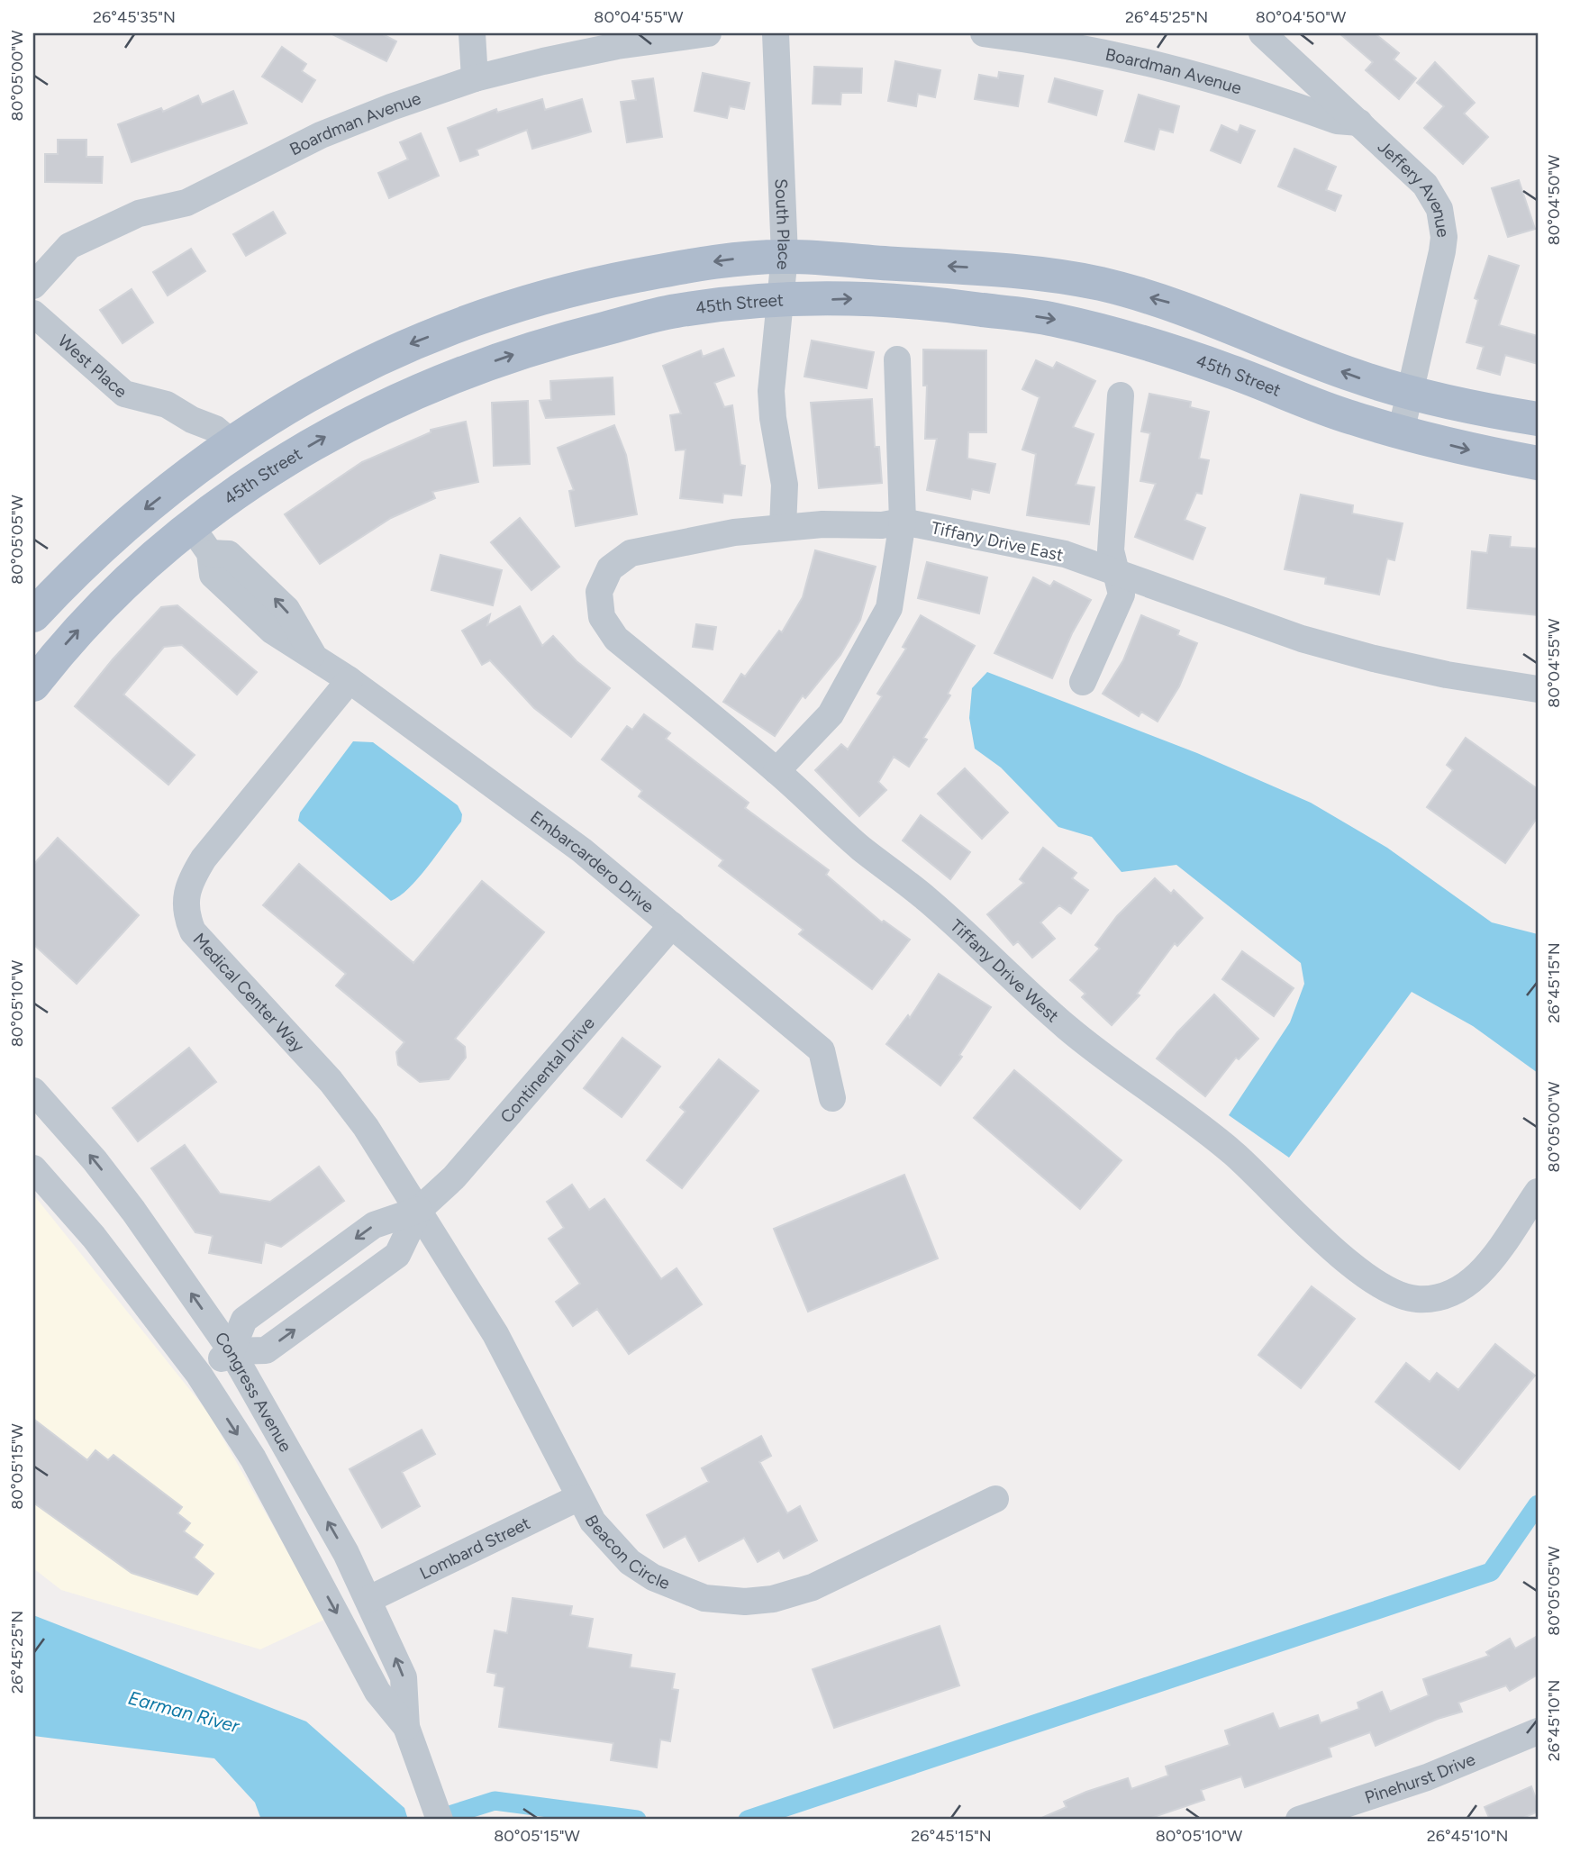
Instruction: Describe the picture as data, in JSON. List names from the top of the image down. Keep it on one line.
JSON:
{"streets":{"main road":["45th Street"],"street":["Boardman Avenue","Jeffery Avenue","South Place","West Place","Tiffany Drive East","Embarcardero Drive","Tiffany Drive West","Medical Center Way","Continental Drive","Congress Avenue","Lombard Street","Beacon Circle","Pinehurst Drive"]},"crossings":[["Boardman Avenue","Jeffery Avenue"],["Jeffery Avenue","45th Street"],["South Place","45th Street"],["South Place","Tiffany Drive East"],["45th Street","Embarcardero Drive"],["Tiffany Drive East","Tiffany Drive West"],["Embarcardero Drive","Medical Center Way"],["Embarcardero Drive","Continental Drive"],["Medical Center Way","Continental Drive"],["Medical Center Way","Beacon Circle"],["Continental Drive","Congress Avenue"],["Continental Drive","Beacon Circle"],["Congress Avenue","Lombard Street"],["Lombard Street","Beacon Circle"]],"water":["Earman River"],"coordinates":["26°45'35\"N","80°04'55\"W","26°45'25\"N","80°04'50\"W","80°05'00\"W","80°05'05\"W","26°45'15\"N","80°05'10\"W","80°05'15\"W","26°45'10\"N"]}
